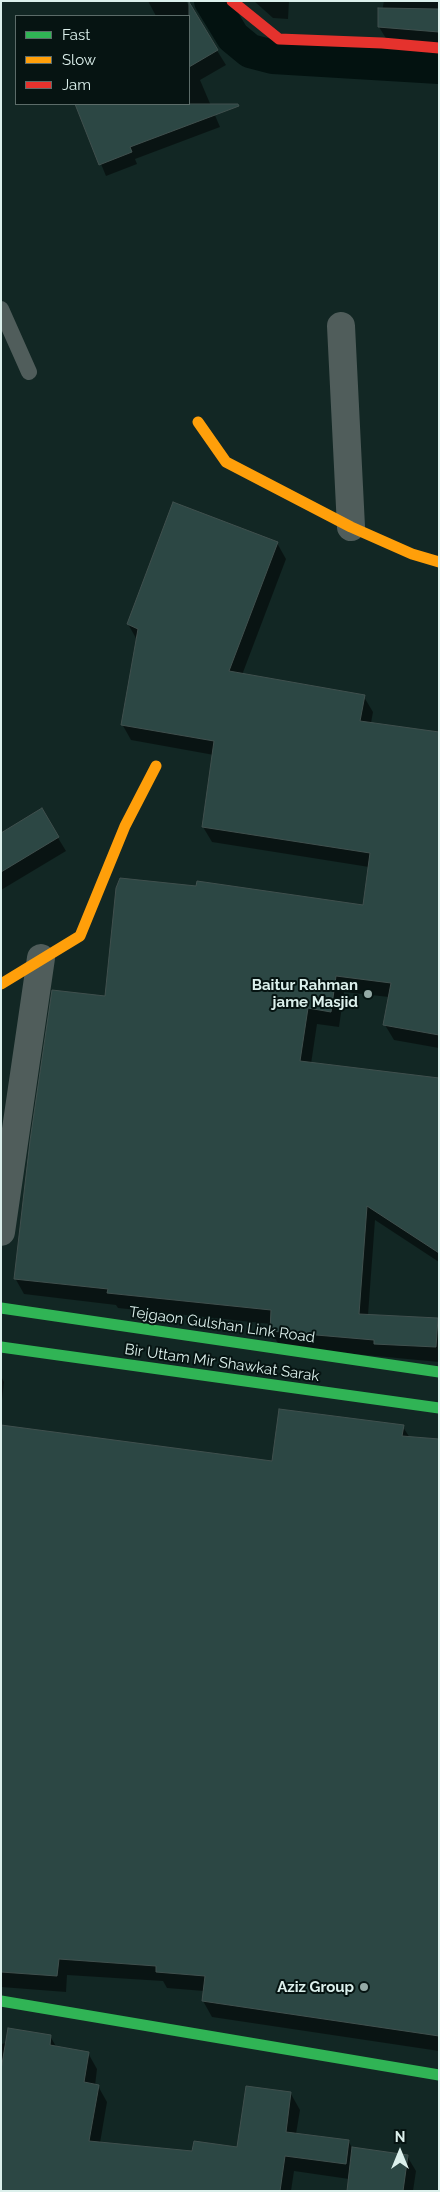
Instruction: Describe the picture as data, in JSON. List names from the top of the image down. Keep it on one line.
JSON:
{"streets":{"street":["Tejgaon Gulshan Link Road","Bir Uttam Mir Shawkat Sarak"]},"places":["Baitur Rahman jame Masjid","Aziz Group"],"legend":["Fast","Slow","Jam"],"north":"top"}
